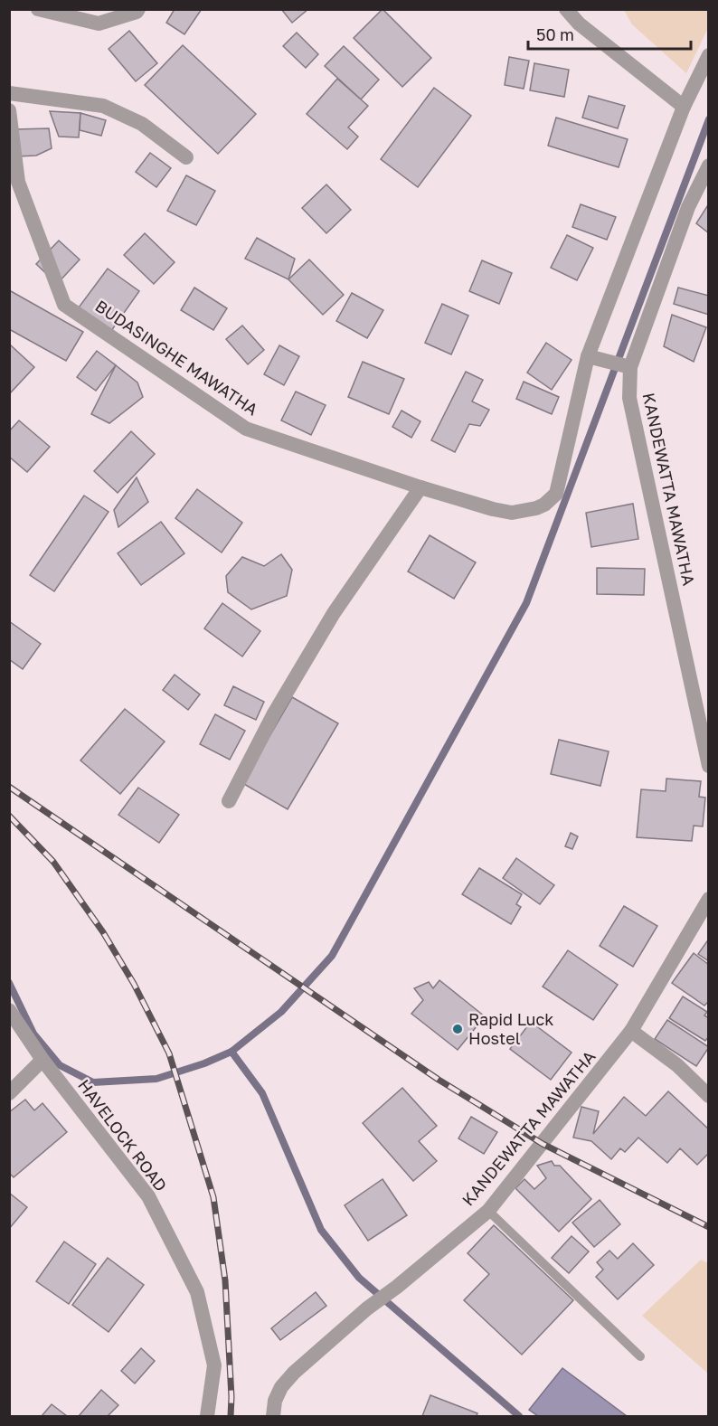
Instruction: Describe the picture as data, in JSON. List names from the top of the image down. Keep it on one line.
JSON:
{"streets":{"street":["BUDASINGHE MAWATHA","KANDEWATTA MAWATHA","HAVELOCK ROAD"]},"places":["Rapid Luck Hostel"],"scale_bar":"50 m"}
